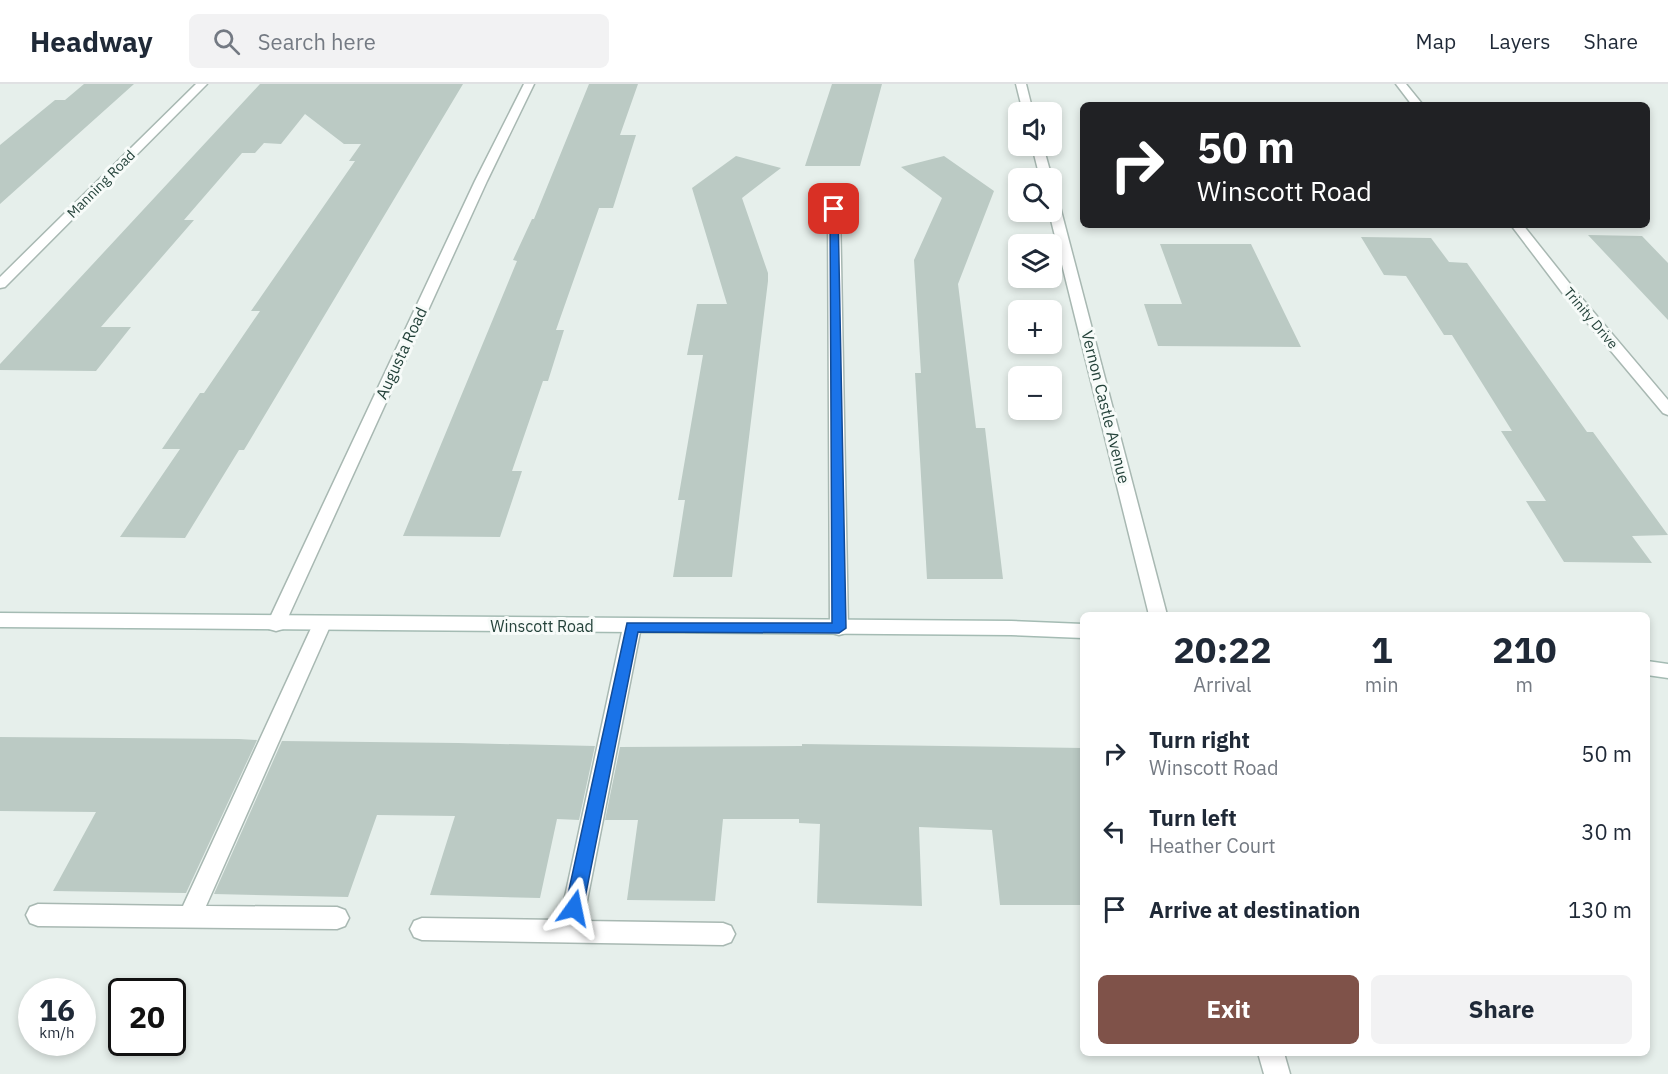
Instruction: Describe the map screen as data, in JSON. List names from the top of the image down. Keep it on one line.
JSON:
{"streets":{"street":["Manning Road","Trinity Drive","Augusta Road","Vernon Castle Avenue","Winscott Road"]},"crossings":[["Augusta Road","Winscott Road"]],"page":{"header":"Headway","search":"Search here","nav":["Map","Layers","Share"],"map_buttons":["+","−"],"turn":["50 m","Winscott Road"],"eta":["20:22","Arrival","1","min","210","m"],"list":[{"name":"Turn right","note":"Winscott Road","value":"50 m"},{"name":"Turn left","note":"Heather Court","value":"30 m"},{"name":"Arrive at destination","value":"130 m"}],"buttons":["Exit","Share"],"speed":"16 km/h","limit":"20"}}
